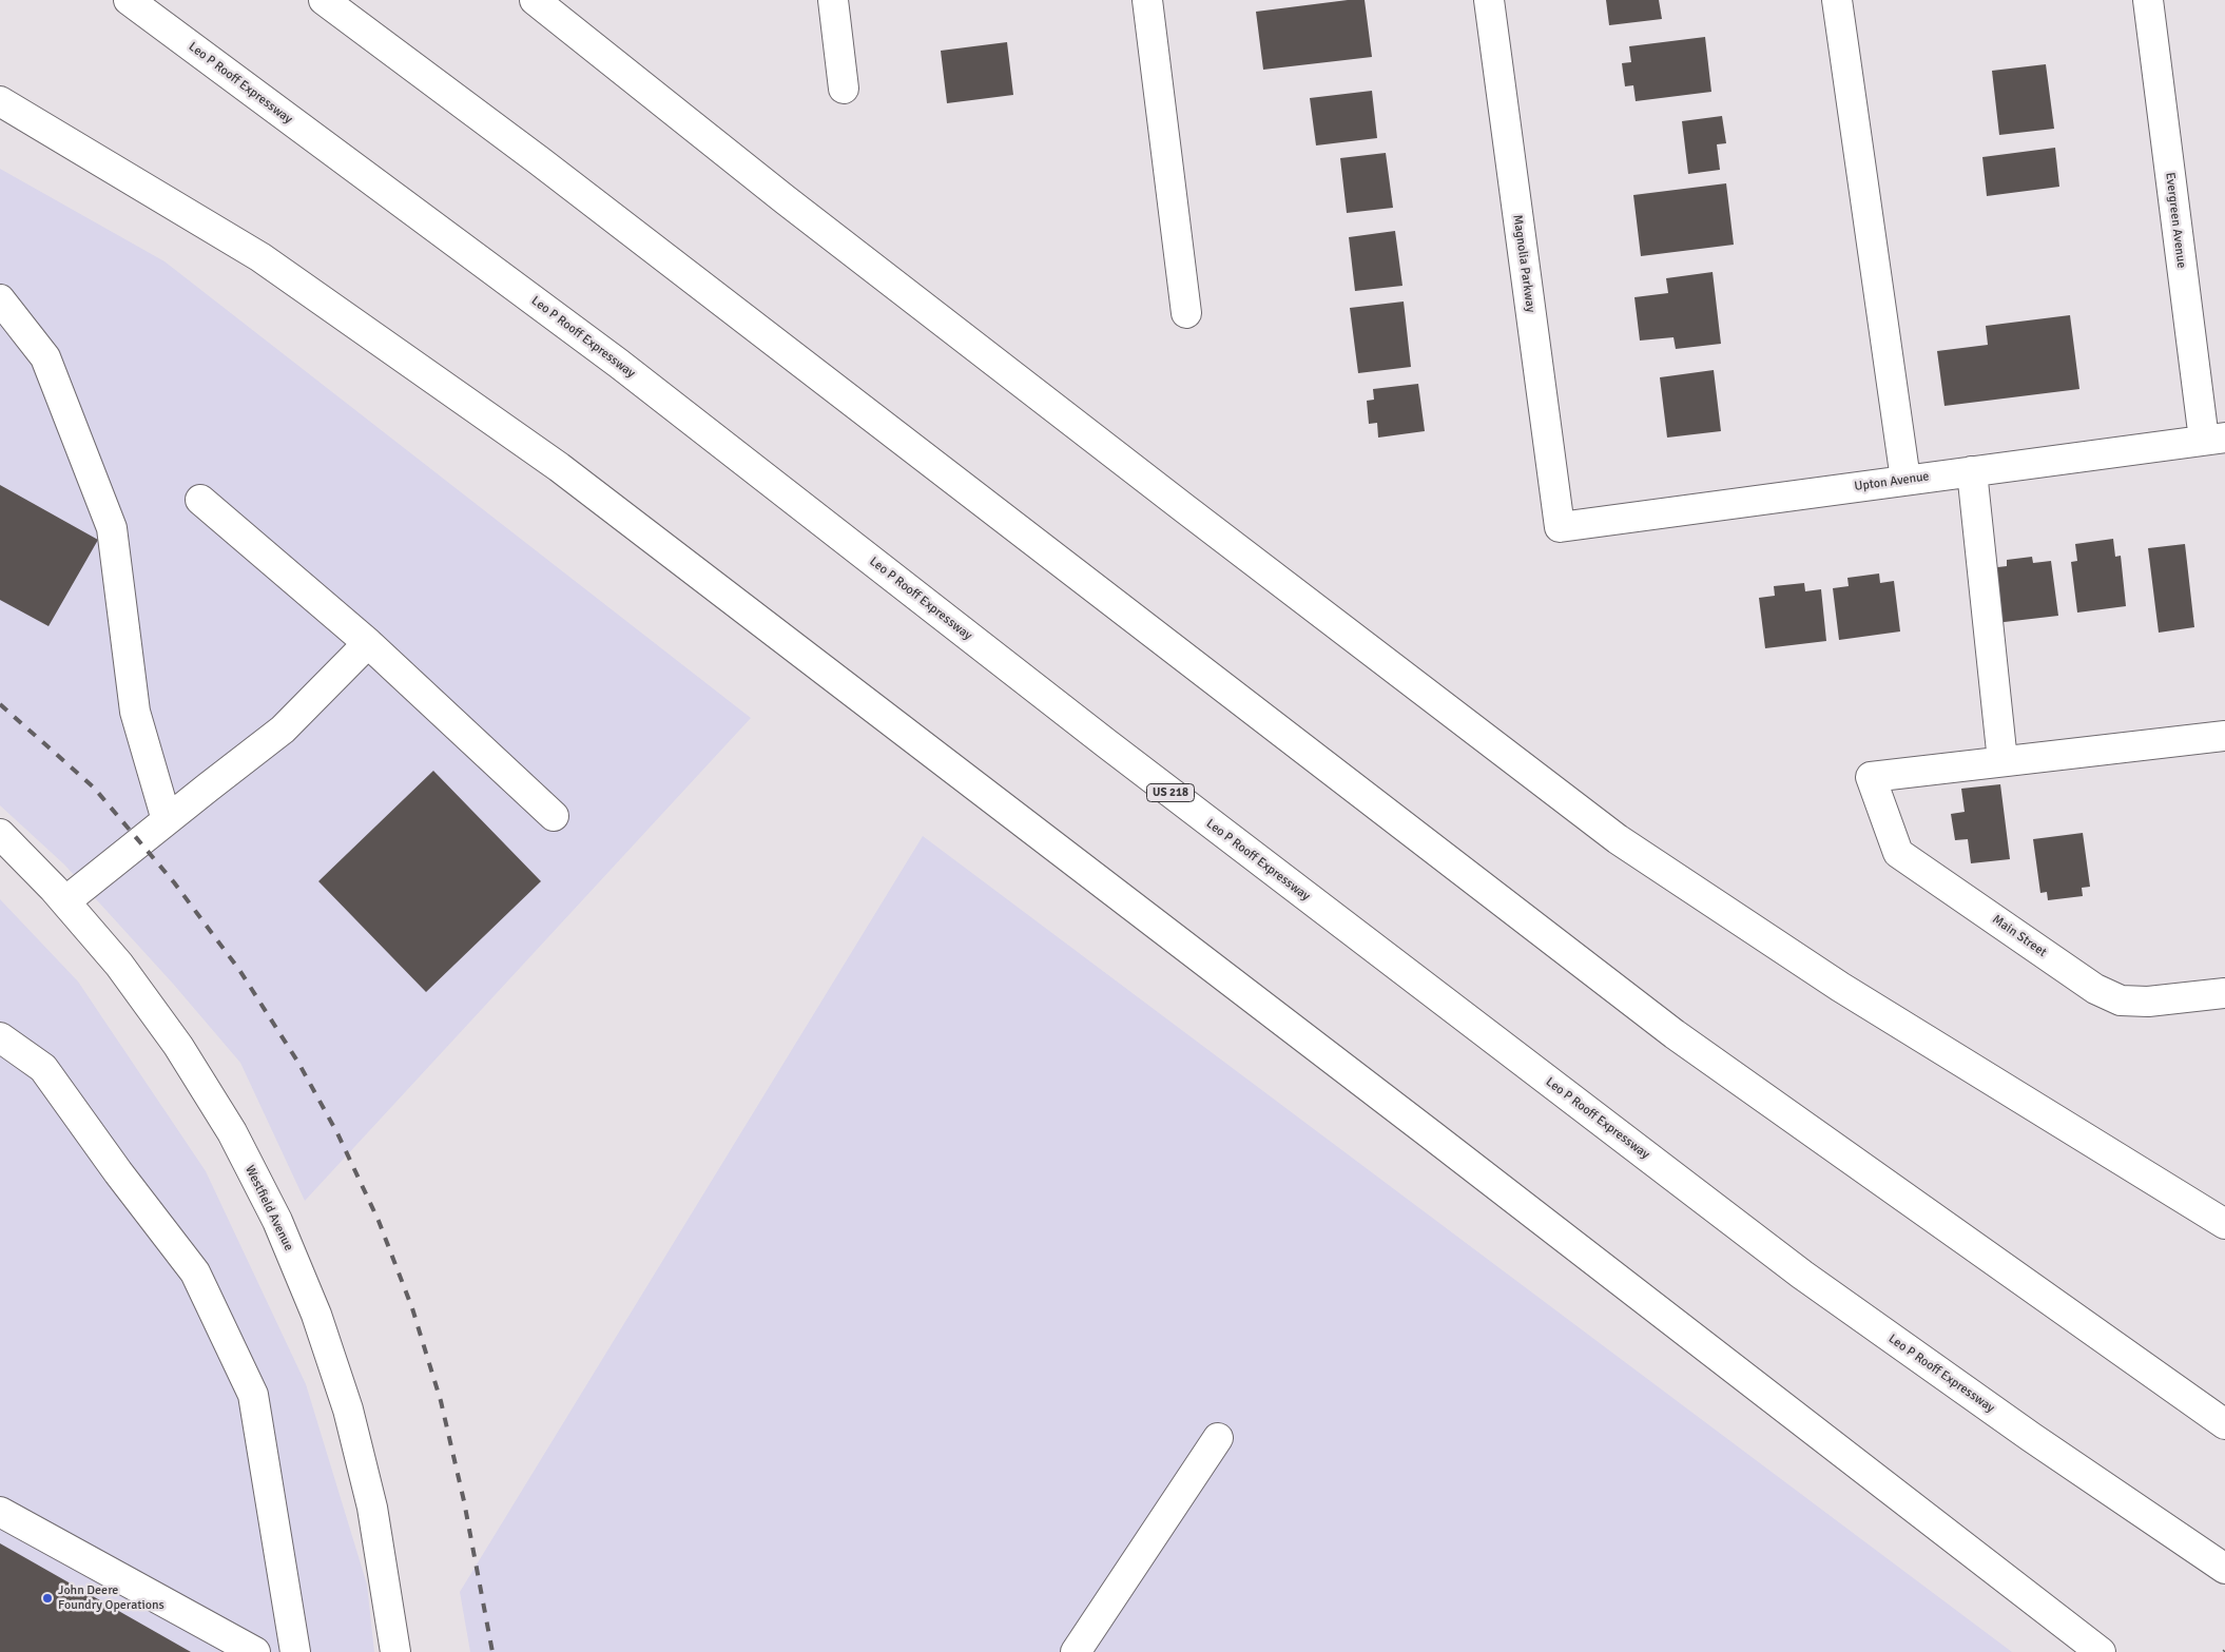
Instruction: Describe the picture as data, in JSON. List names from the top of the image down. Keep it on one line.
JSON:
{"streets":{"main road":["Leo P Rooff Expressway","Evergreen Avenue","Magnolia Parkway","Upton Avenue","US 218","Main Street","Westfield Avenue"]},"crossings":[["Evergreen Avenue","Upton Avenue"],["Magnolia Parkway","Upton Avenue"]],"places":["John Deere Foundry Operations"]}
